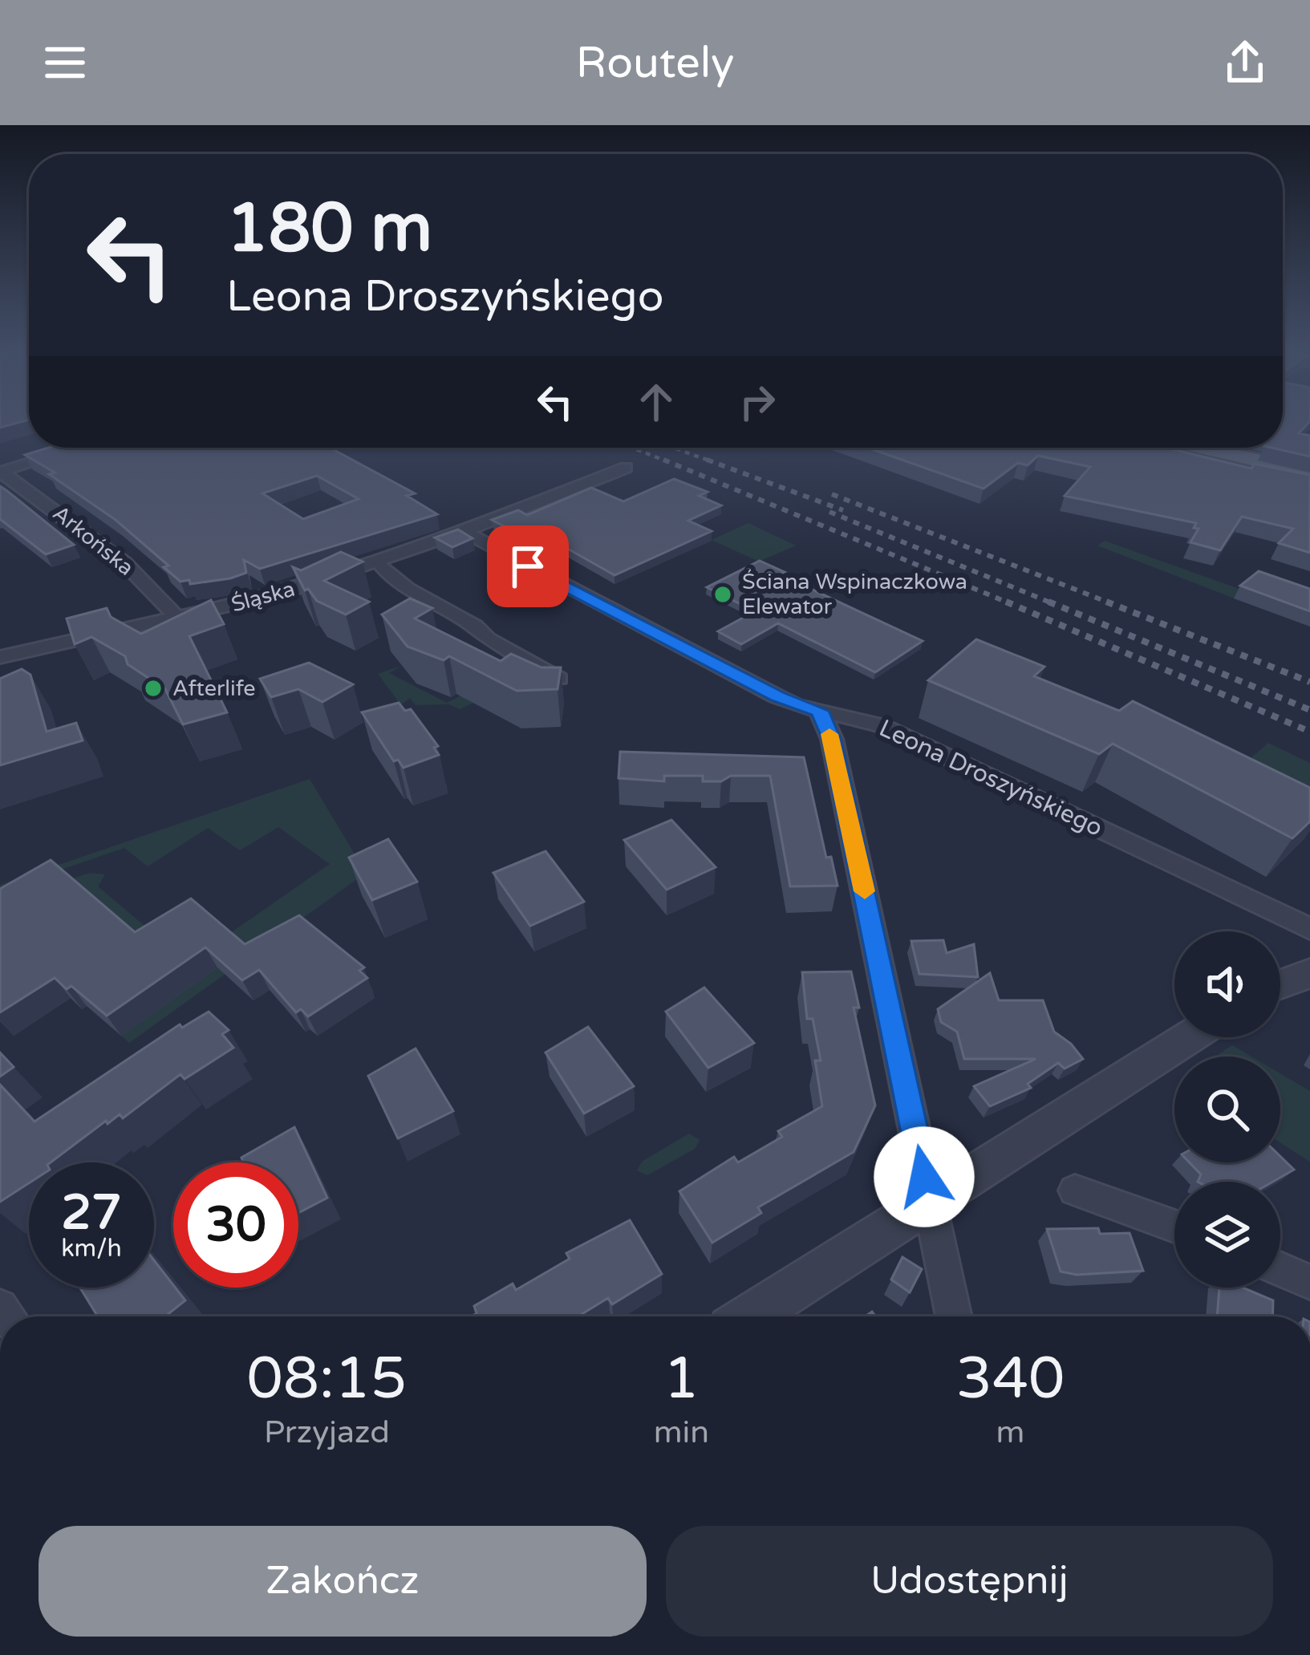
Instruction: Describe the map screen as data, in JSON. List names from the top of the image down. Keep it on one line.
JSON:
{"streets":{"street":["Arkońska","Śląska","Leona Droszyńskiego"]},"crossings":[["Arkońska","Śląska"],["Śląska","Leona Droszyńskiego"]],"places":["Ściana Wspinaczkowa Elewator","Afterlife"],"page":{"header":"Routely","turn":["180 m","Leona Droszyńskiego"],"speed":"27 km/h","limit":"30","eta":["08:15","Przyjazd","1","min","340","m"],"buttons":["Zakończ","Udostępnij"]}}
